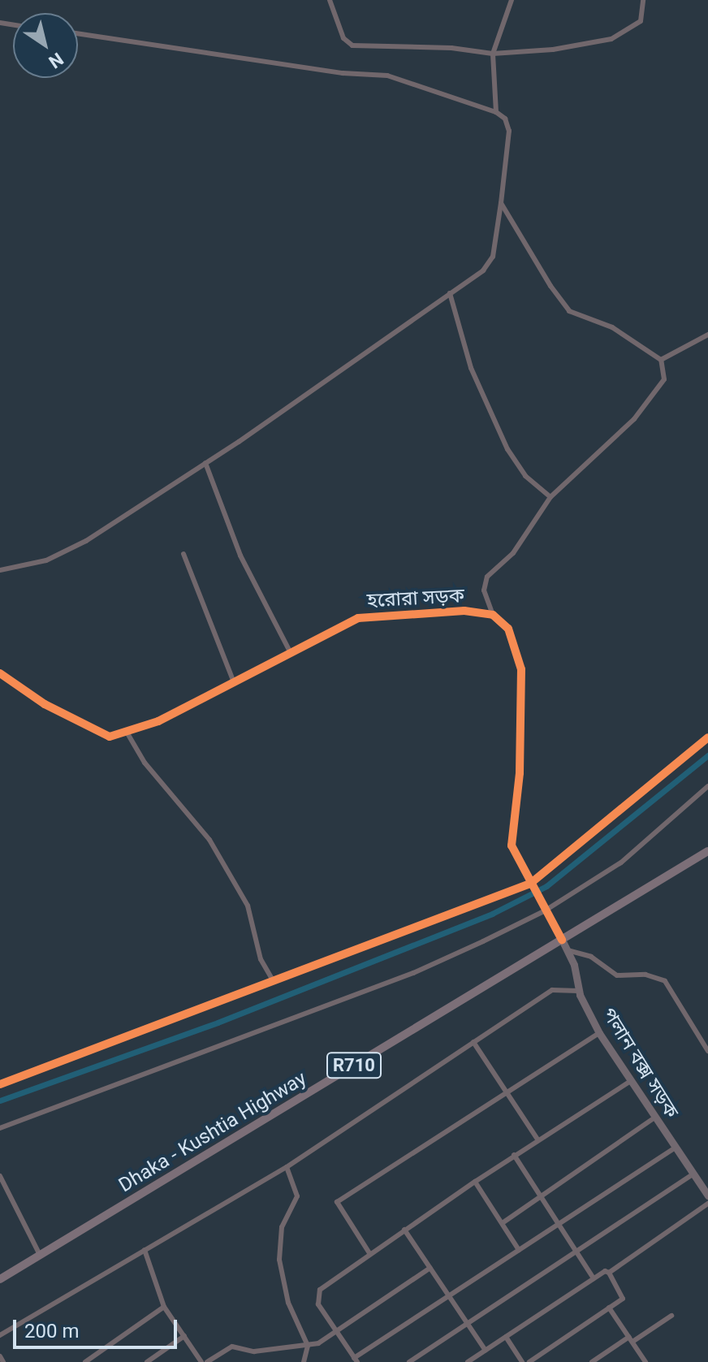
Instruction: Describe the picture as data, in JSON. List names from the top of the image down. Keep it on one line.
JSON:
{"streets":{"main road":["পলান বক্স সড়ক","R710","Dhaka - Kushtia Highway"],"street":["হরোরা সড়ক"]},"crossings":[["হরোরা সড়ক","পলান বক্স সড়ক"],["হরোরা সড়ক","Dhaka - Kushtia Highway"],["পলান বক্স সড়ক","Dhaka - Kushtia Highway"]],"scale_bar":"200 m","north":"bottom right"}
